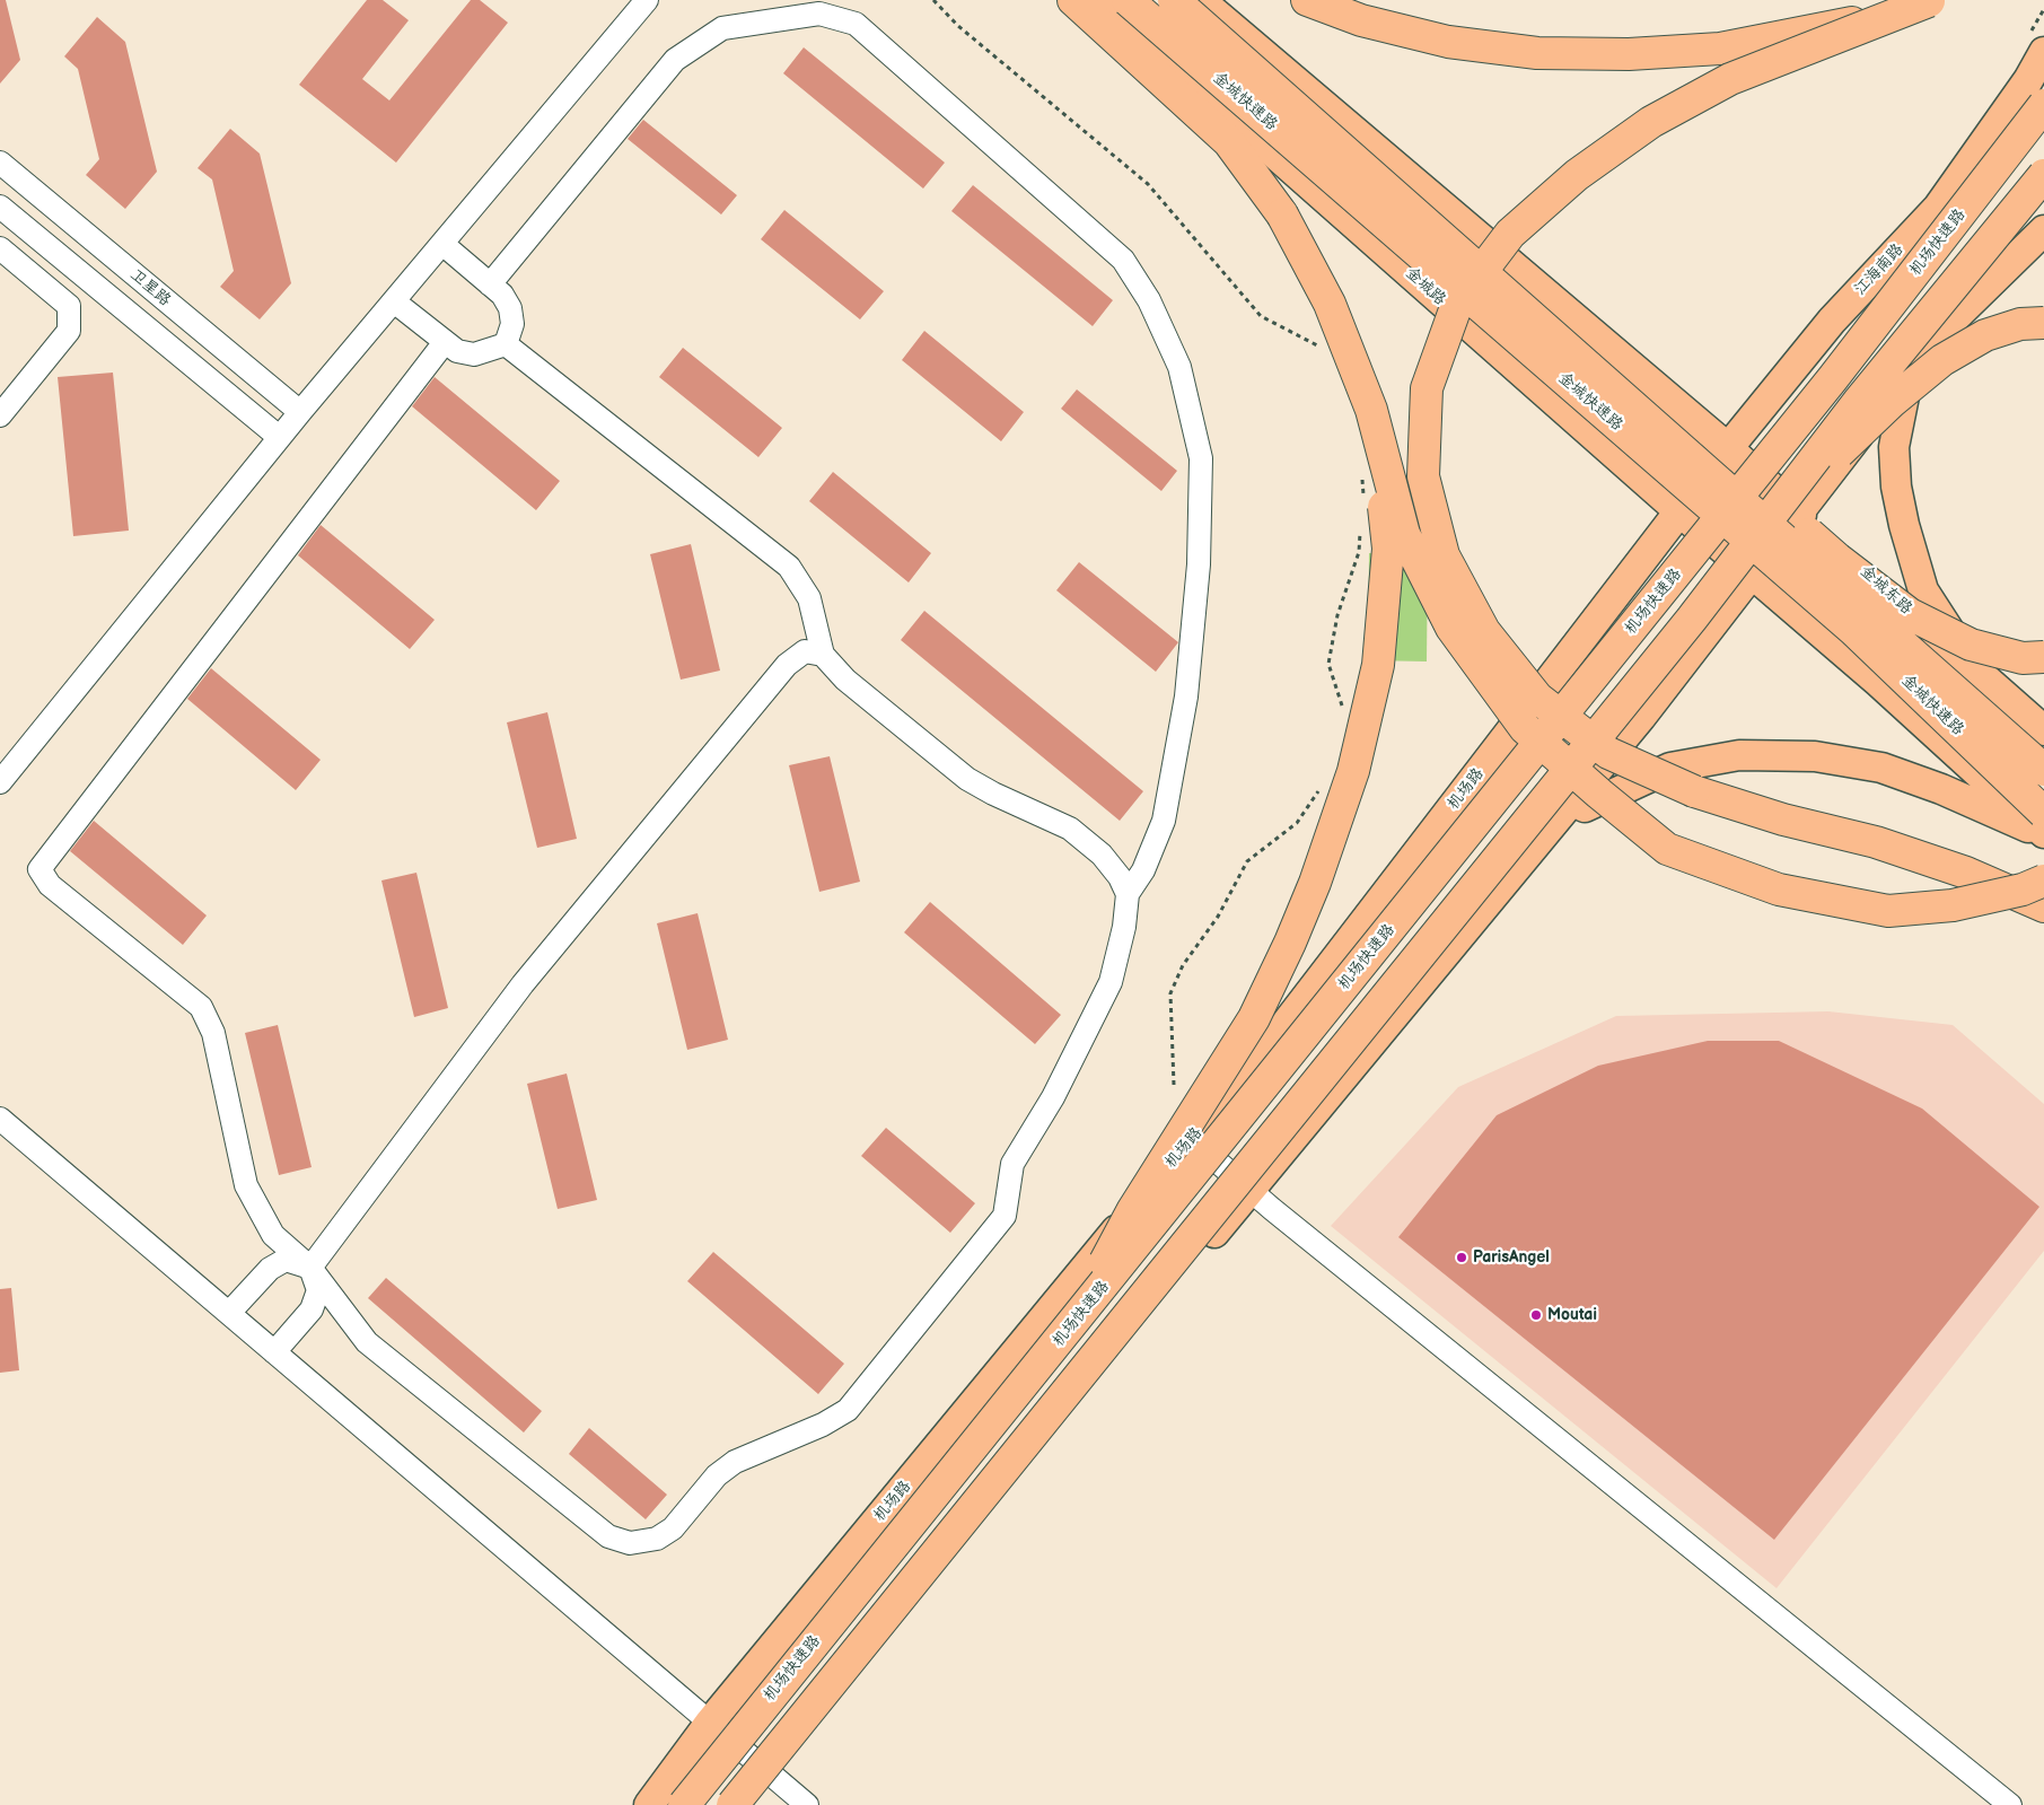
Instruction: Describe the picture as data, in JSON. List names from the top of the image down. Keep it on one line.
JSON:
{"streets":{"highway":["金城快速路","机场快速路"],"main road":["江海南路","金城路","金城东路","机场路"],"street":["卫星路"]},"crossings":[["江海南路","金城东路"],["江海南路","机场路"],["金城路","机场路"]],"places":["ParisAngel","Moutai"]}
